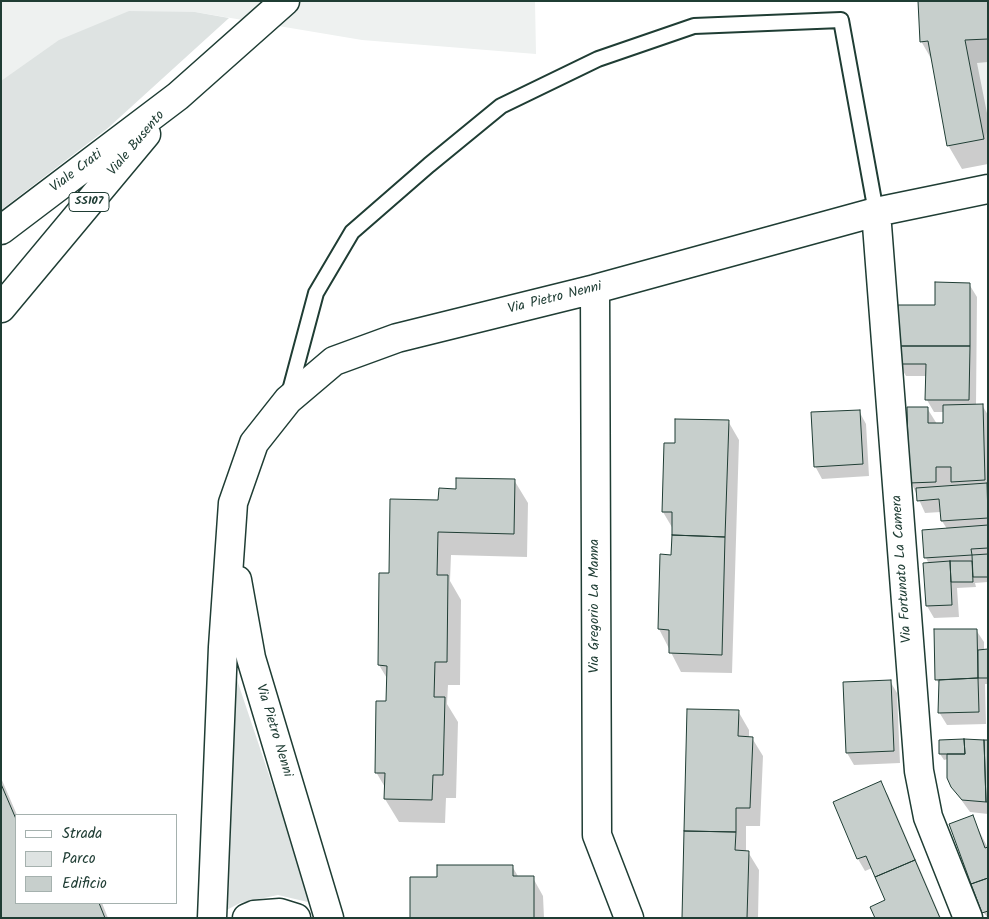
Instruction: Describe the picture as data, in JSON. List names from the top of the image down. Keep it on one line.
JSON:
{"streets":{"street":["Viale Busento","Viale Crati","SS107","Via Pietro Nenni","Via Fortunato La Camera","Via Gregorio La Manna"]},"crossings":[["Viale Busento","Viale Crati"],["Viale Busento","SS107"],["Viale Crati","SS107"],["Via Pietro Nenni","Via Fortunato La Camera"],["Via Pietro Nenni","Via Gregorio La Manna"]],"legend":["Strada","Parco","Edificio"]}
